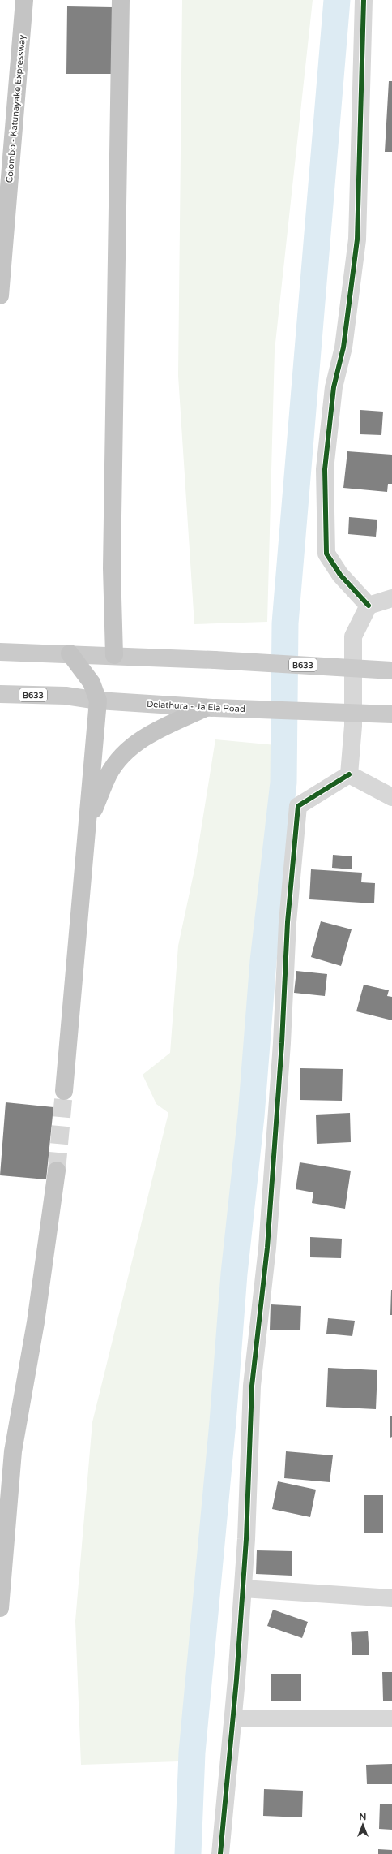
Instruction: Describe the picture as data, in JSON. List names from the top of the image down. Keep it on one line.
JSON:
{"streets":{"highway":["Colombo - Katunayake Expressway"],"main road":["B633","Delathura - Ja Ela Road"]},"north":"top"}
